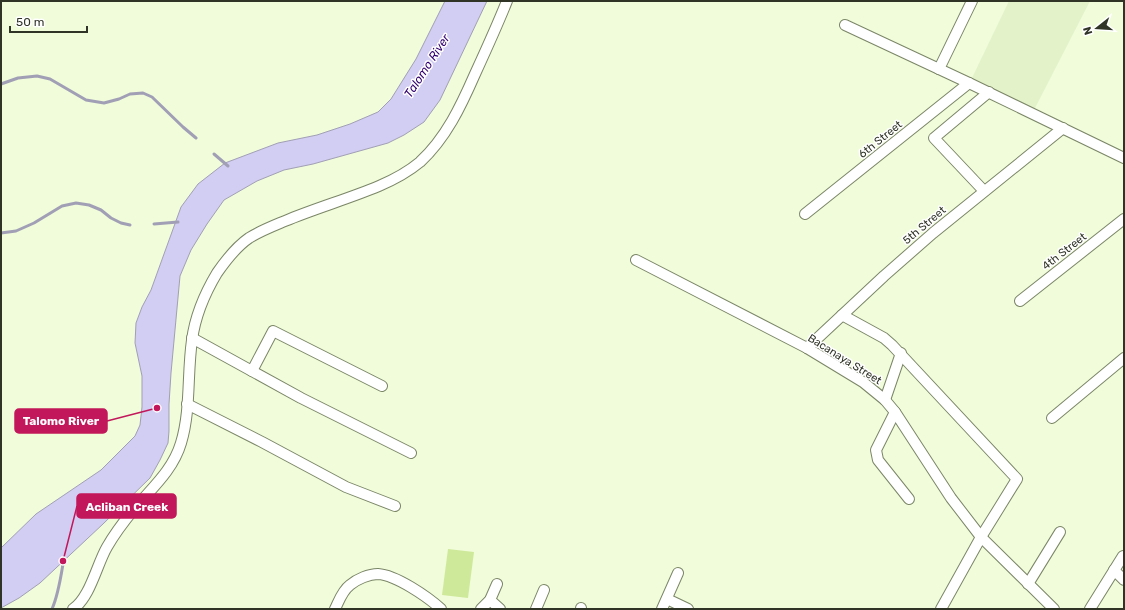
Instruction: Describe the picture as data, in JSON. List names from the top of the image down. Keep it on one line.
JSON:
{"streets":{"street":["6th Street","5th Street","4th Street","Bacanaya Street"]},"crossings":[["5th Street","Bacanaya Street"]],"water":["Talomo River"],"places":["Talomo River","Acliban Creek"],"scale_bar":"50 m","north":"left"}
